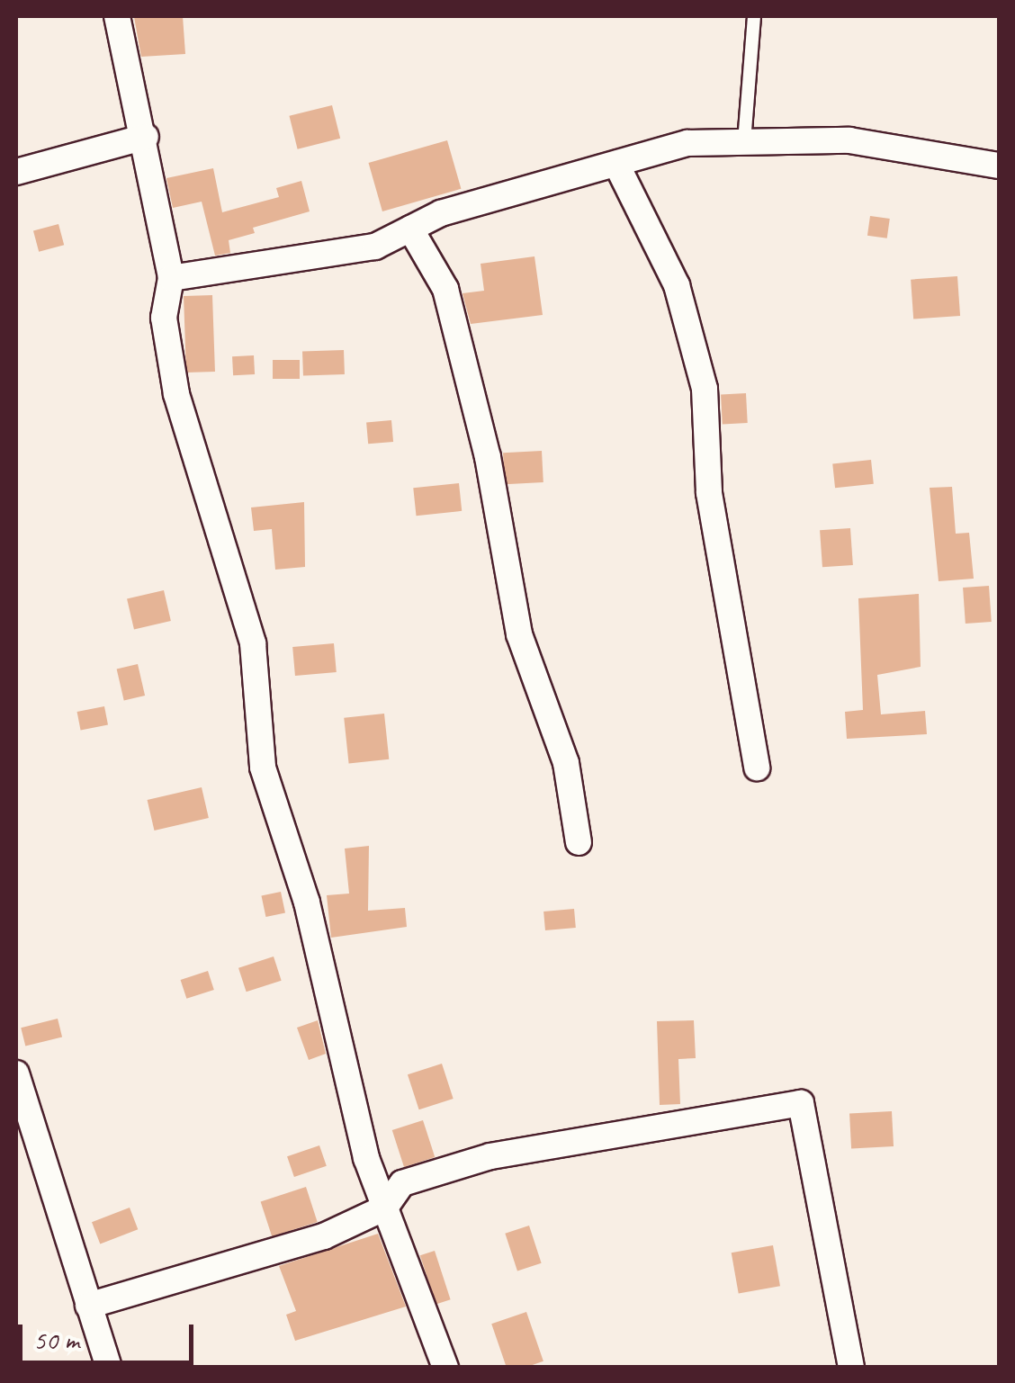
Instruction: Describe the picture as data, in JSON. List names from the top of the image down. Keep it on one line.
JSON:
{"scale_bar":"50 m"}
